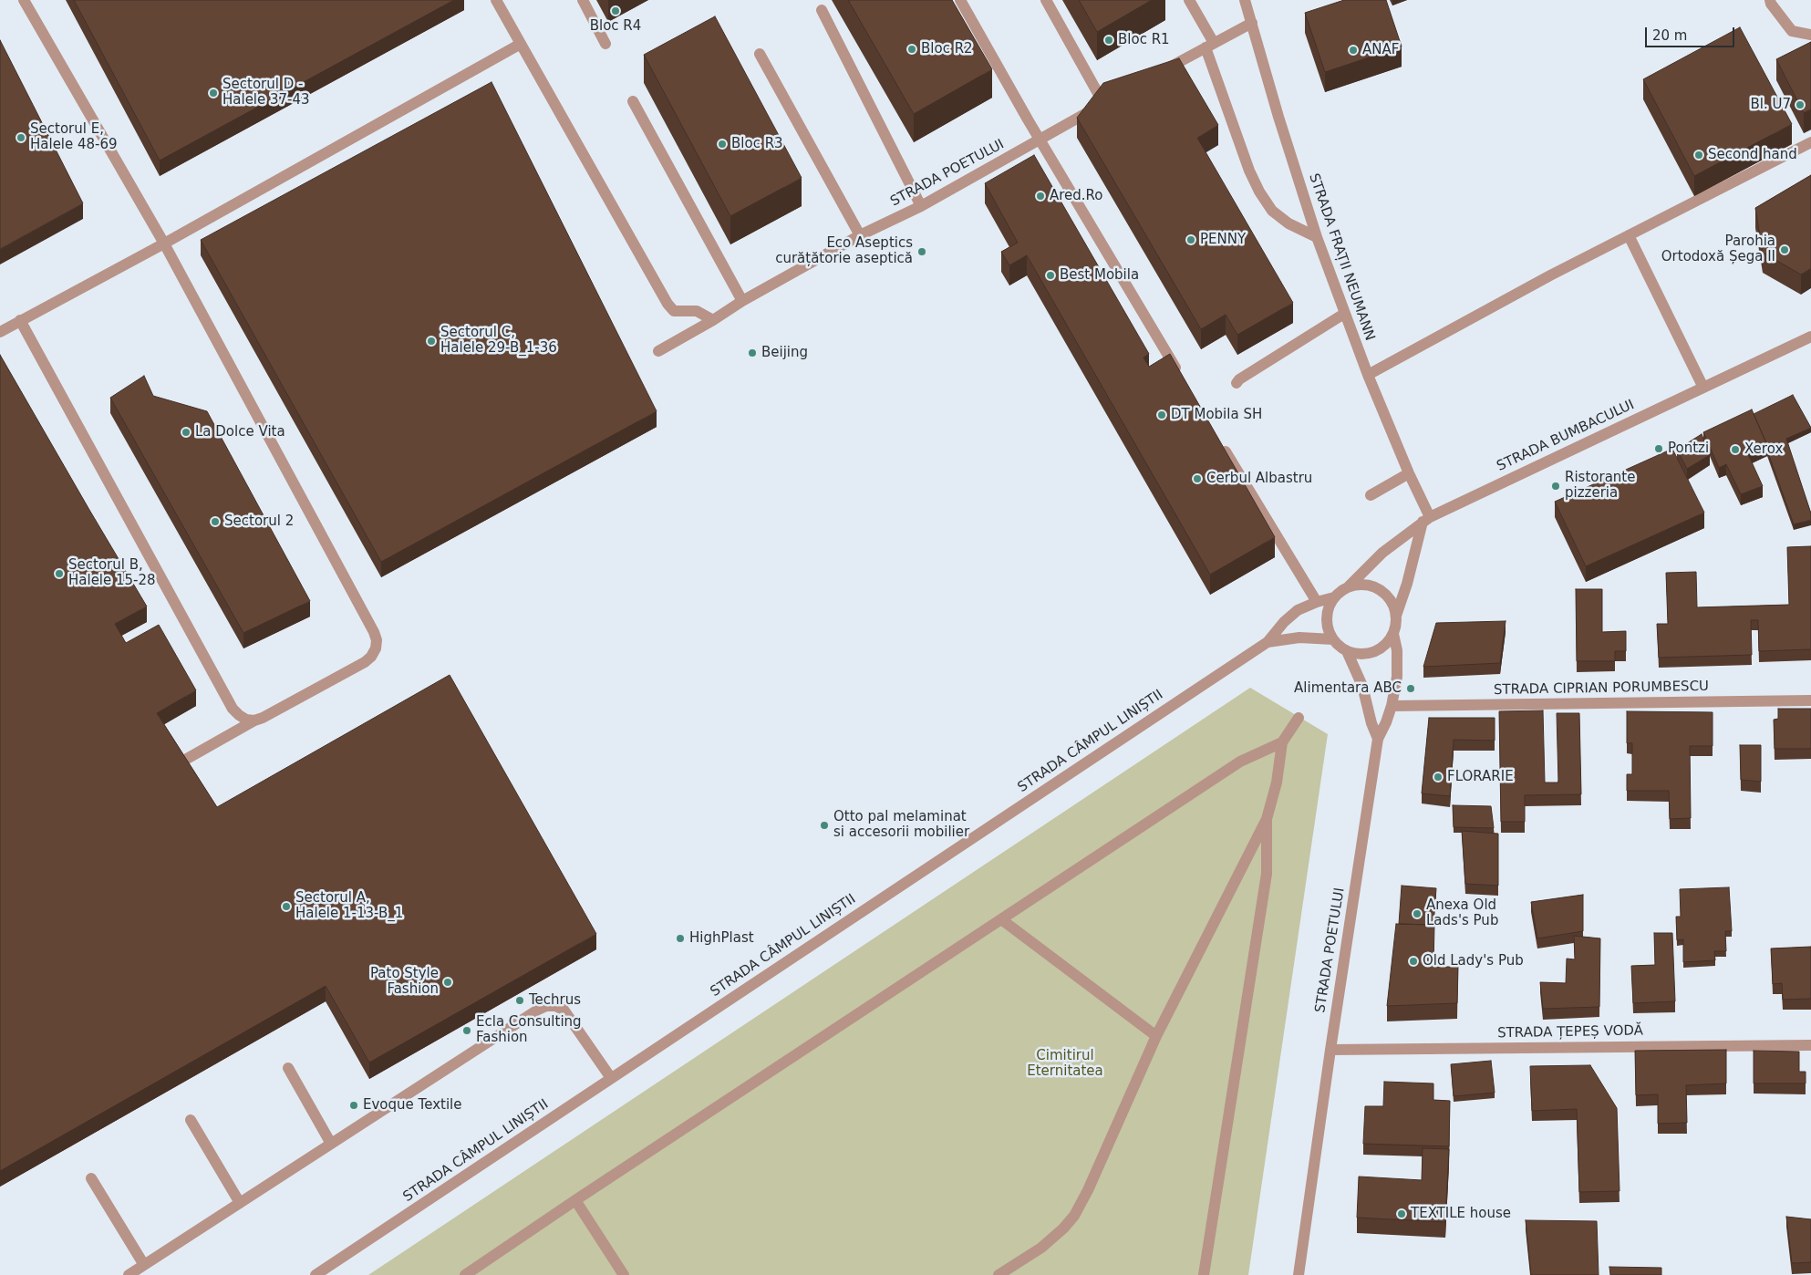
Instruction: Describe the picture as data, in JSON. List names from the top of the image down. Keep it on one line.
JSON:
{"streets":{"street":["STRADA POETULUI","STRADA FRAȚII NEUMANN","STRADA BUMBACULUI","STRADA CIPRIAN PORUMBESCU","STRADA CÂMPUL LINIȘTII","STRADA ȚEPEȘ VODĂ"]},"crossings":[["STRADA POETULUI","STRADA BUMBACULUI"],["STRADA POETULUI","STRADA CIPRIAN PORUMBESCU"],["STRADA POETULUI","STRADA CÂMPUL LINIȘTII"],["STRADA POETULUI","STRADA ȚEPEȘ VODĂ"],["STRADA FRAȚII NEUMANN","STRADA BUMBACULUI"],["STRADA BUMBACULUI","STRADA CÂMPUL LINIȘTII"]],"parks":["Cimitirul Eternitatea"],"places":["Bloc R4","Bloc R1","Bloc R2","ANAF","Sectorul D - Halele 37-43","Bl. U7","Sectorul E, Halele 48-69","Bloc R3","Second hand","Ared.Ro","PENNY","Parohia Ortodoxă Șega II","Eco Aseptics curățătorie aseptică","Best Mobila","Sectorul C, Halele 29-B_1-36","Beijing","DT Mobila SH","La Dolce Vita","Pontzi","Xerox","Cerbul Albastru","Ristorante pizzeria","Sectorul 2","Sectorul B, Halele 15-28","Alimentara ABC","FLORARIE","Otto pal melaminat si accesorii mobilier","Sectorul A, Halele 1-13-B_1","Anexa Old Lads's Pub","HighPlast","Old Lady's Pub","Pato Style Fashion","Techrus","Ecla Consulting Fashion","Evoque Textile","TEXTILE house"],"scale_bar":"20 m"}
